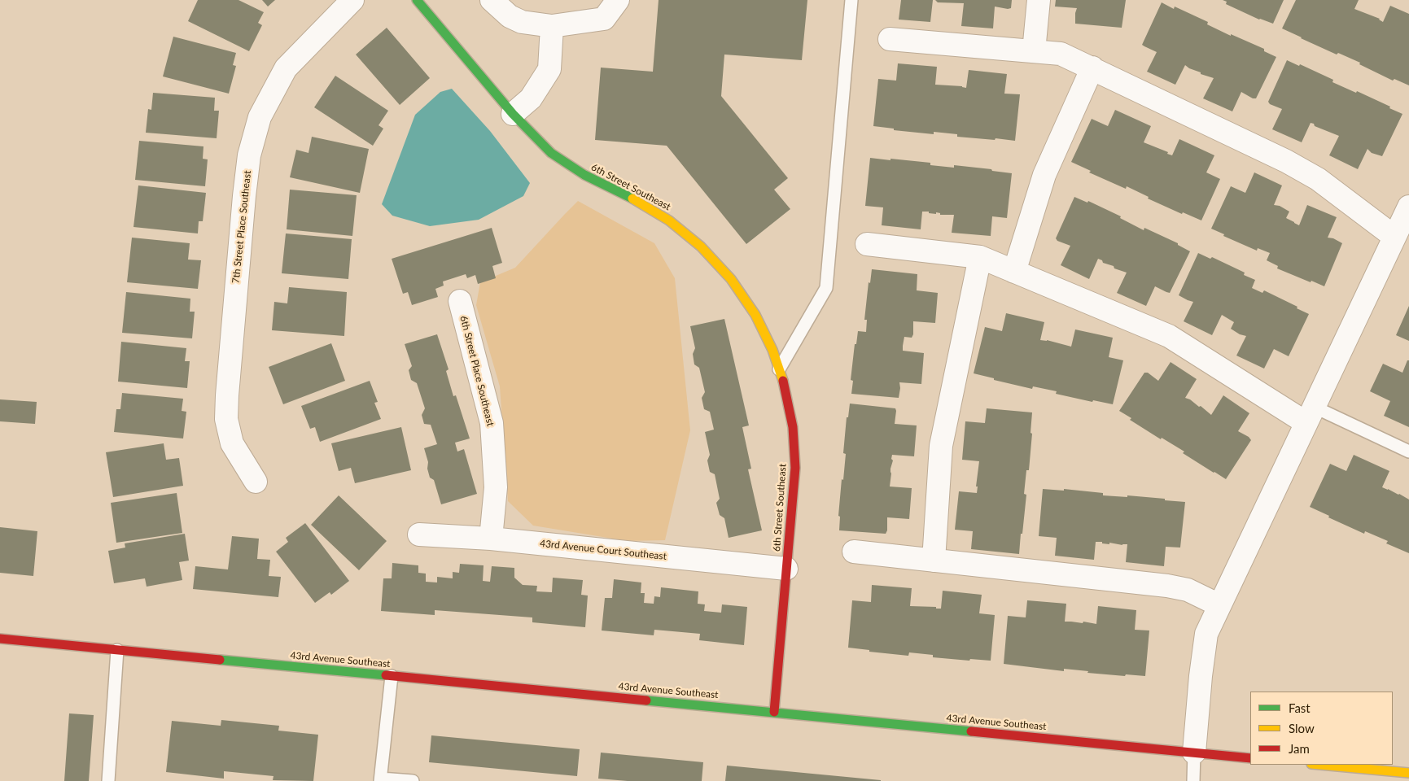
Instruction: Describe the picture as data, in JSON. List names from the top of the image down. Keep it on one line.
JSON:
{"streets":{"street":["6th Street Southeast","7th Street Place Southeast","6th Street Place Southeast","43rd Avenue Court Southeast","43rd Avenue Southeast"]},"crossings":[["6th Street Southeast","43rd Avenue Court Southeast"],["6th Street Southeast","43rd Avenue Southeast"],["6th Street Place Southeast","43rd Avenue Court Southeast"]],"legend":["Fast","Slow","Jam"]}
